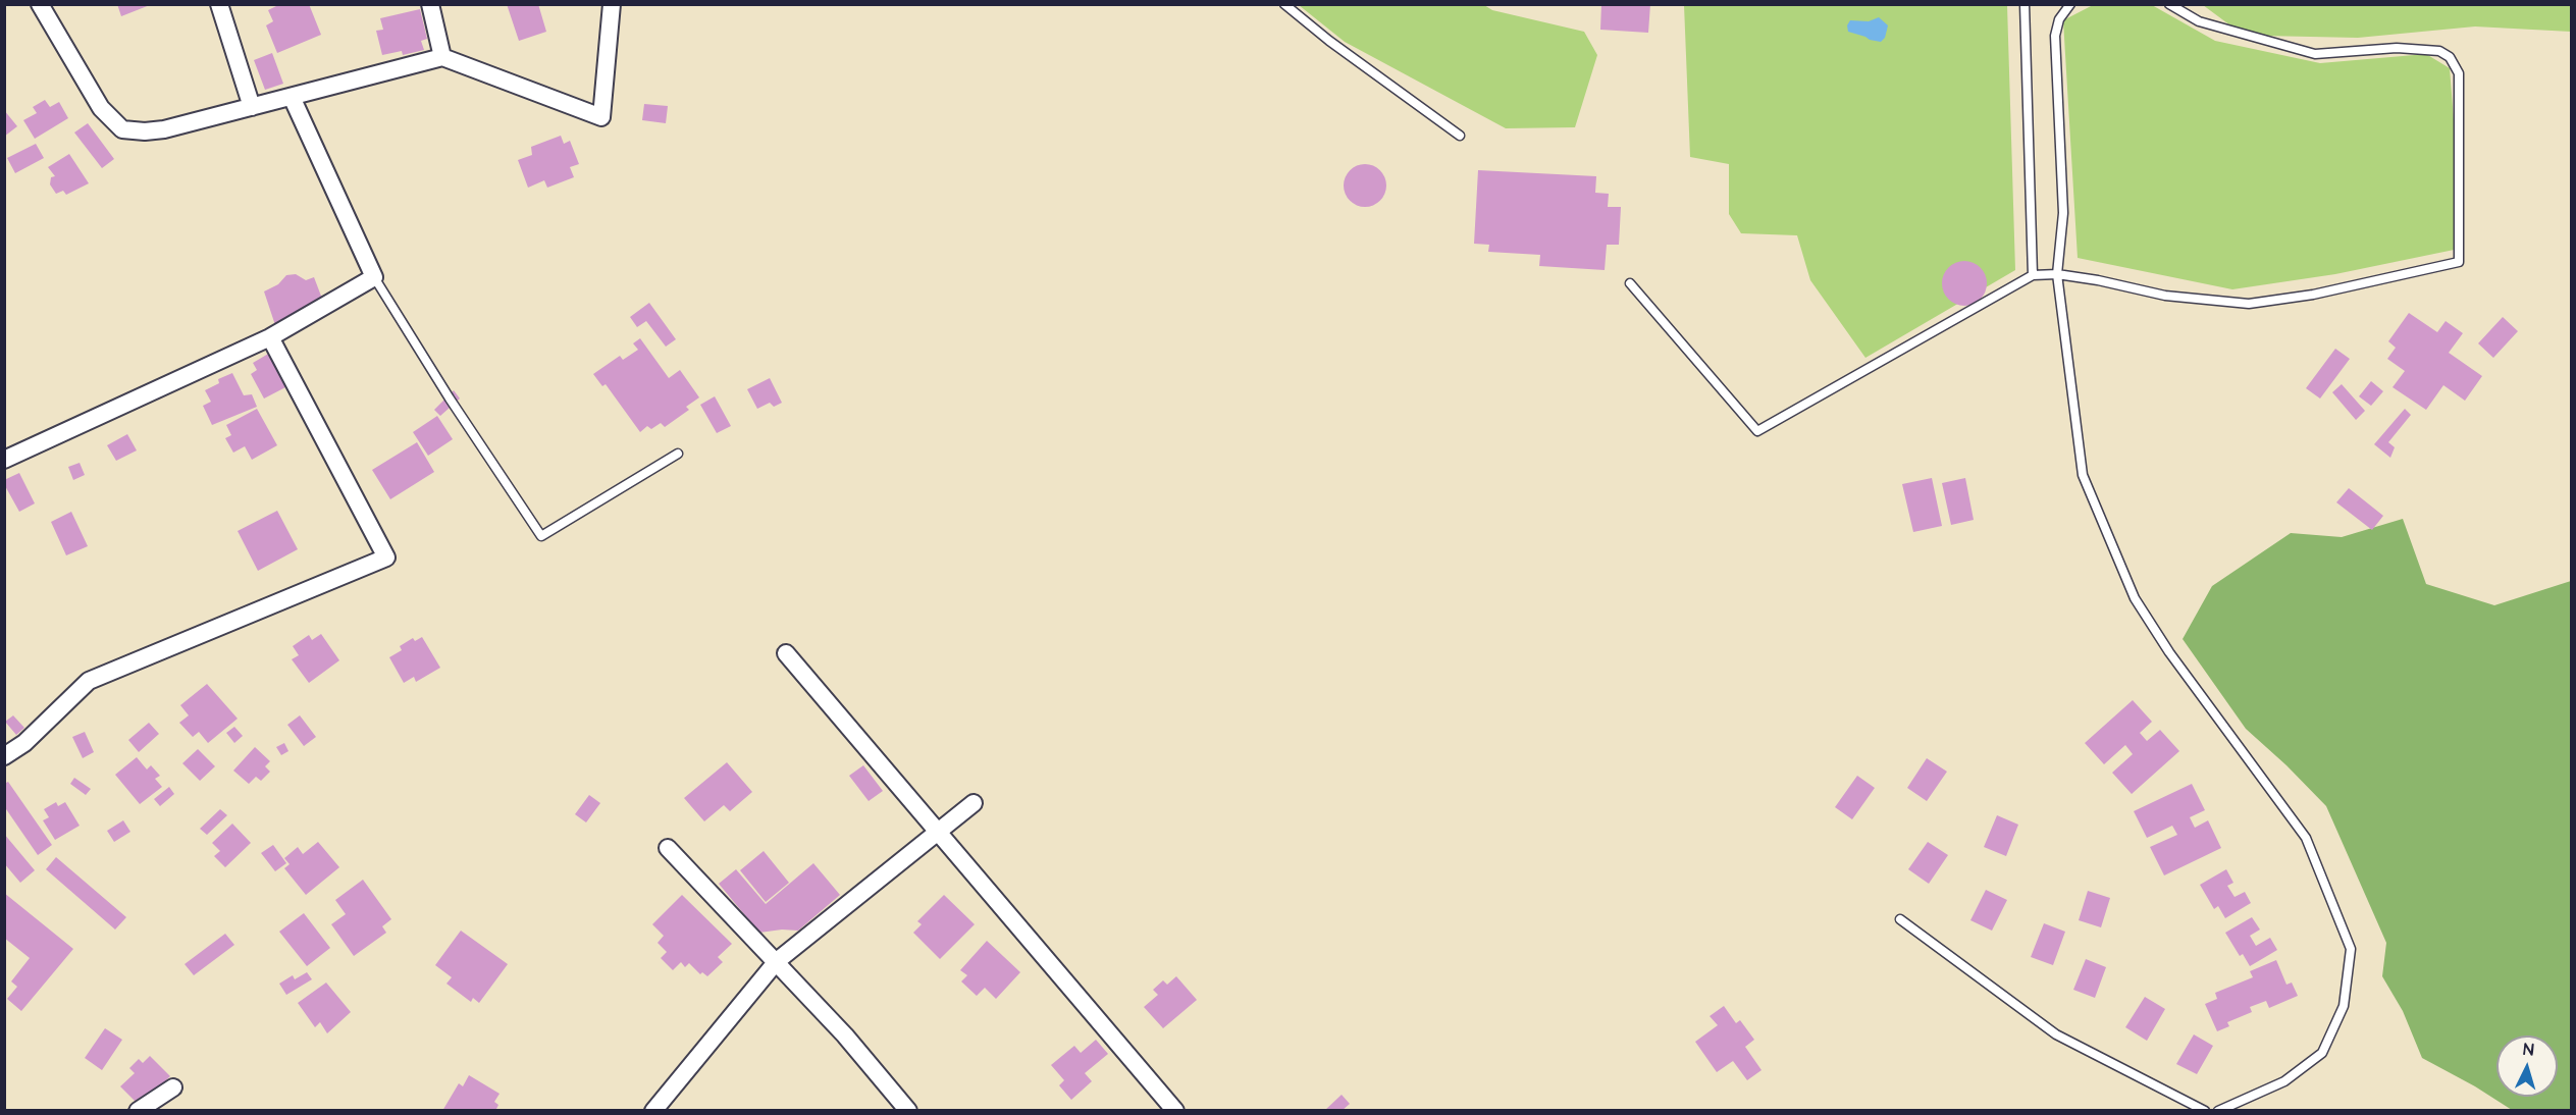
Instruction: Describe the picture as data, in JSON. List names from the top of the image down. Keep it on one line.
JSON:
{"north":"top"}
